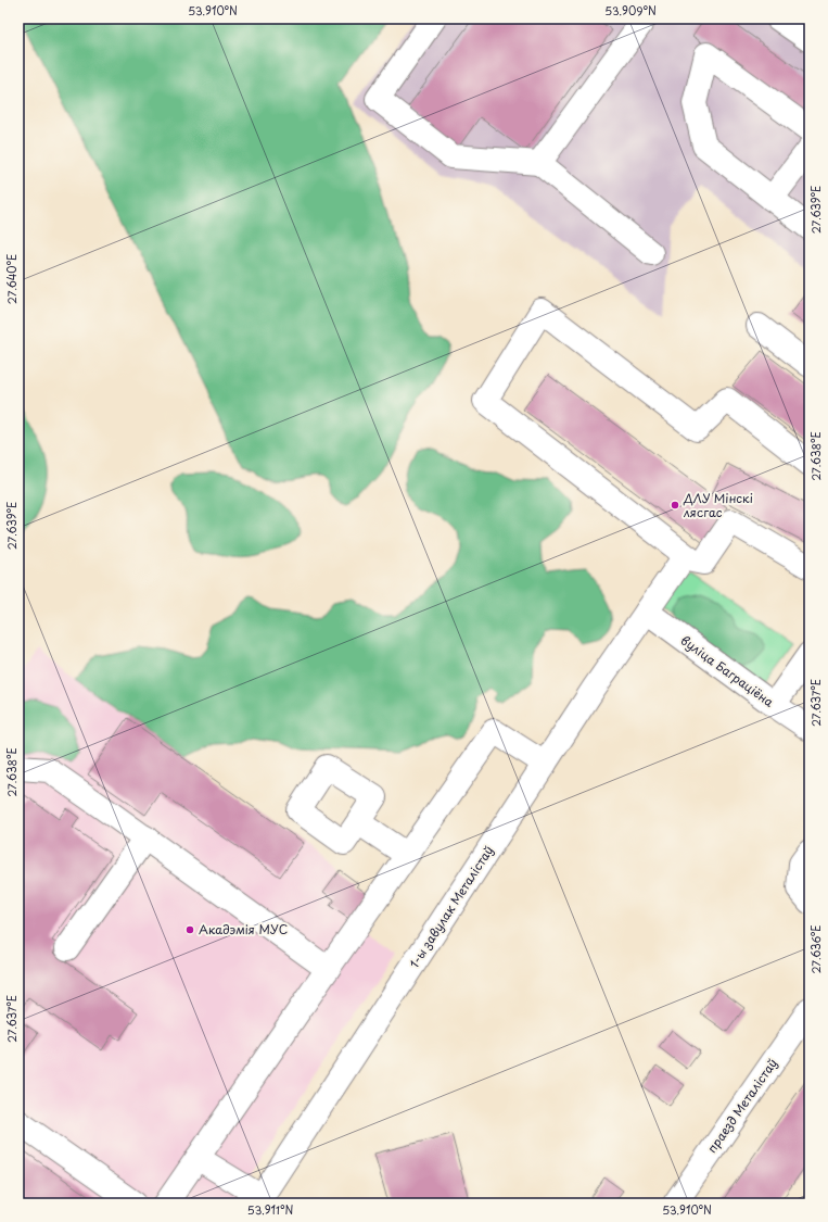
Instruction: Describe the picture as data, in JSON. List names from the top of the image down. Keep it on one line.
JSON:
{"streets":{"lane":["вуліца Баграціёна","1-ы завулак Металістаў","праезд Металістаў"]},"crossings":[["вуліца Баграціёна","1-ы завулак Металістаў"]],"places":["ДЛУ Мінскі лясгас","Акадэмія МУС"],"coordinates":["53.910°N","53.909°N","27.639°E","27.640°E","27.638°E","27.637°E","27.636°E","53.911°N"]}
